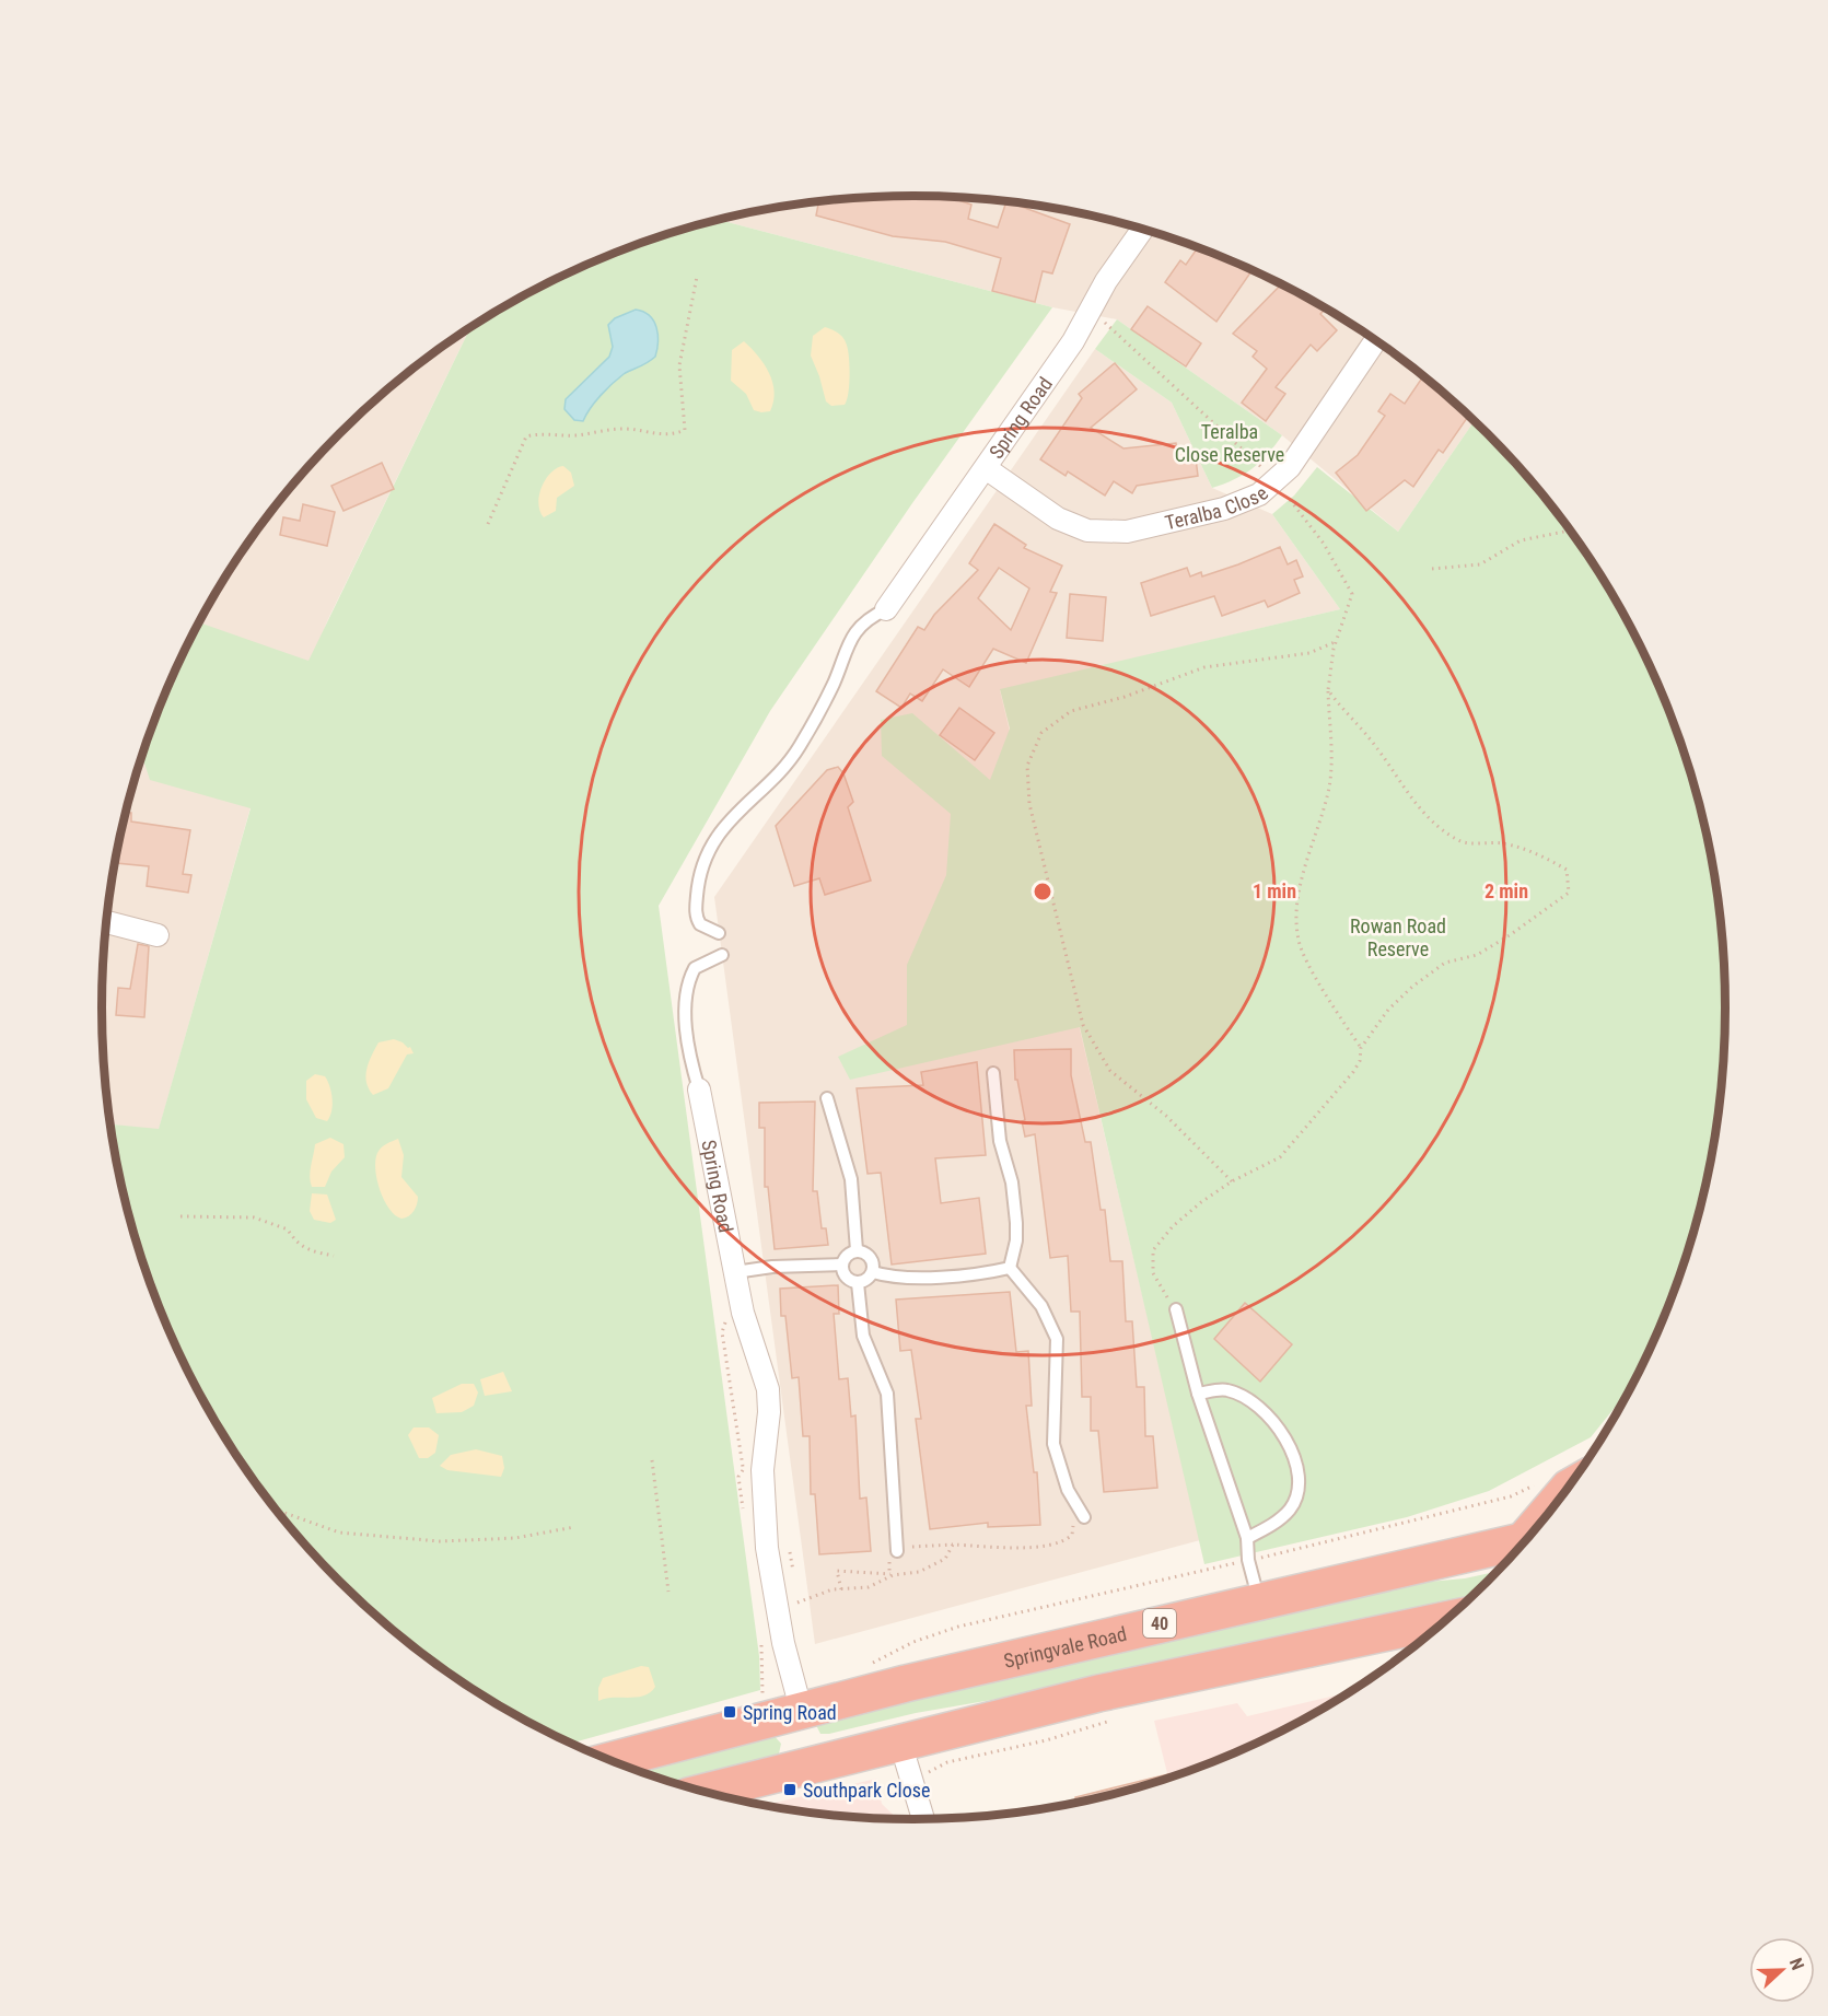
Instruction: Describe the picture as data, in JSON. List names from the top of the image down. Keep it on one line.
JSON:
{"streets":{"highway":["40","Springvale Road"],"street":["Spring Road","Teralba Close"]},"crossings":[["Spring Road","Teralba Close"],["Spring Road","Springvale Road"]],"parks":["Teralba Close Reserve","Rowan Road Reserve"],"places":{"transit":["Spring Road","Southpark Close"]},"north":"right","rings":["1 min","2 min"]}
